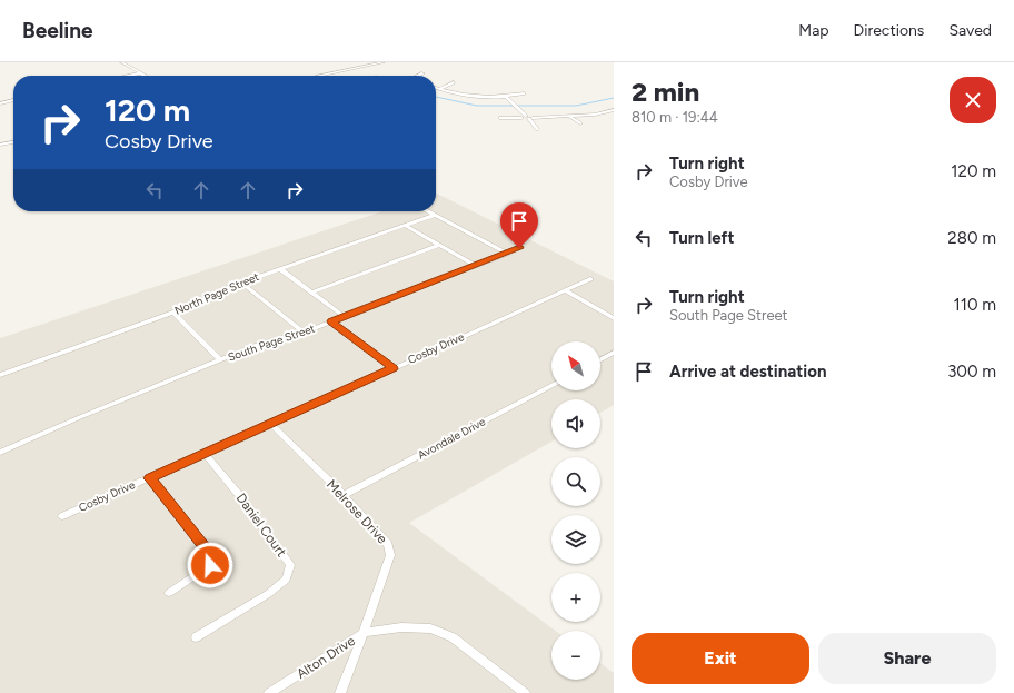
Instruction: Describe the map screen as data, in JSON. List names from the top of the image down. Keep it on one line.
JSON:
{"streets":{"street":["North Page Street","South Page Street","Cosby Drive","Avondale Drive","Melrose Drive","Daniel Court","Alton Drive"]},"crossings":[["Cosby Drive","Melrose Drive"],["Cosby Drive","Daniel Court"],["Avondale Drive","Melrose Drive"],["Melrose Drive","Alton Drive"]],"north":"top left","page":{"header":"Beeline","nav":["Map","Directions","Saved"],"heading":["2 min","810 m · 19:44"],"turn":["120 m","Cosby Drive"],"list":[{"name":"Turn right","note":"Cosby Drive","value":"120 m"},{"name":"Turn left","value":"280 m"},{"name":"Turn right","note":"South Page Street","value":"110 m"},{"name":"Arrive at destination","value":"300 m"}],"map_buttons":["+","−"],"buttons":["Exit","Share"]}}
